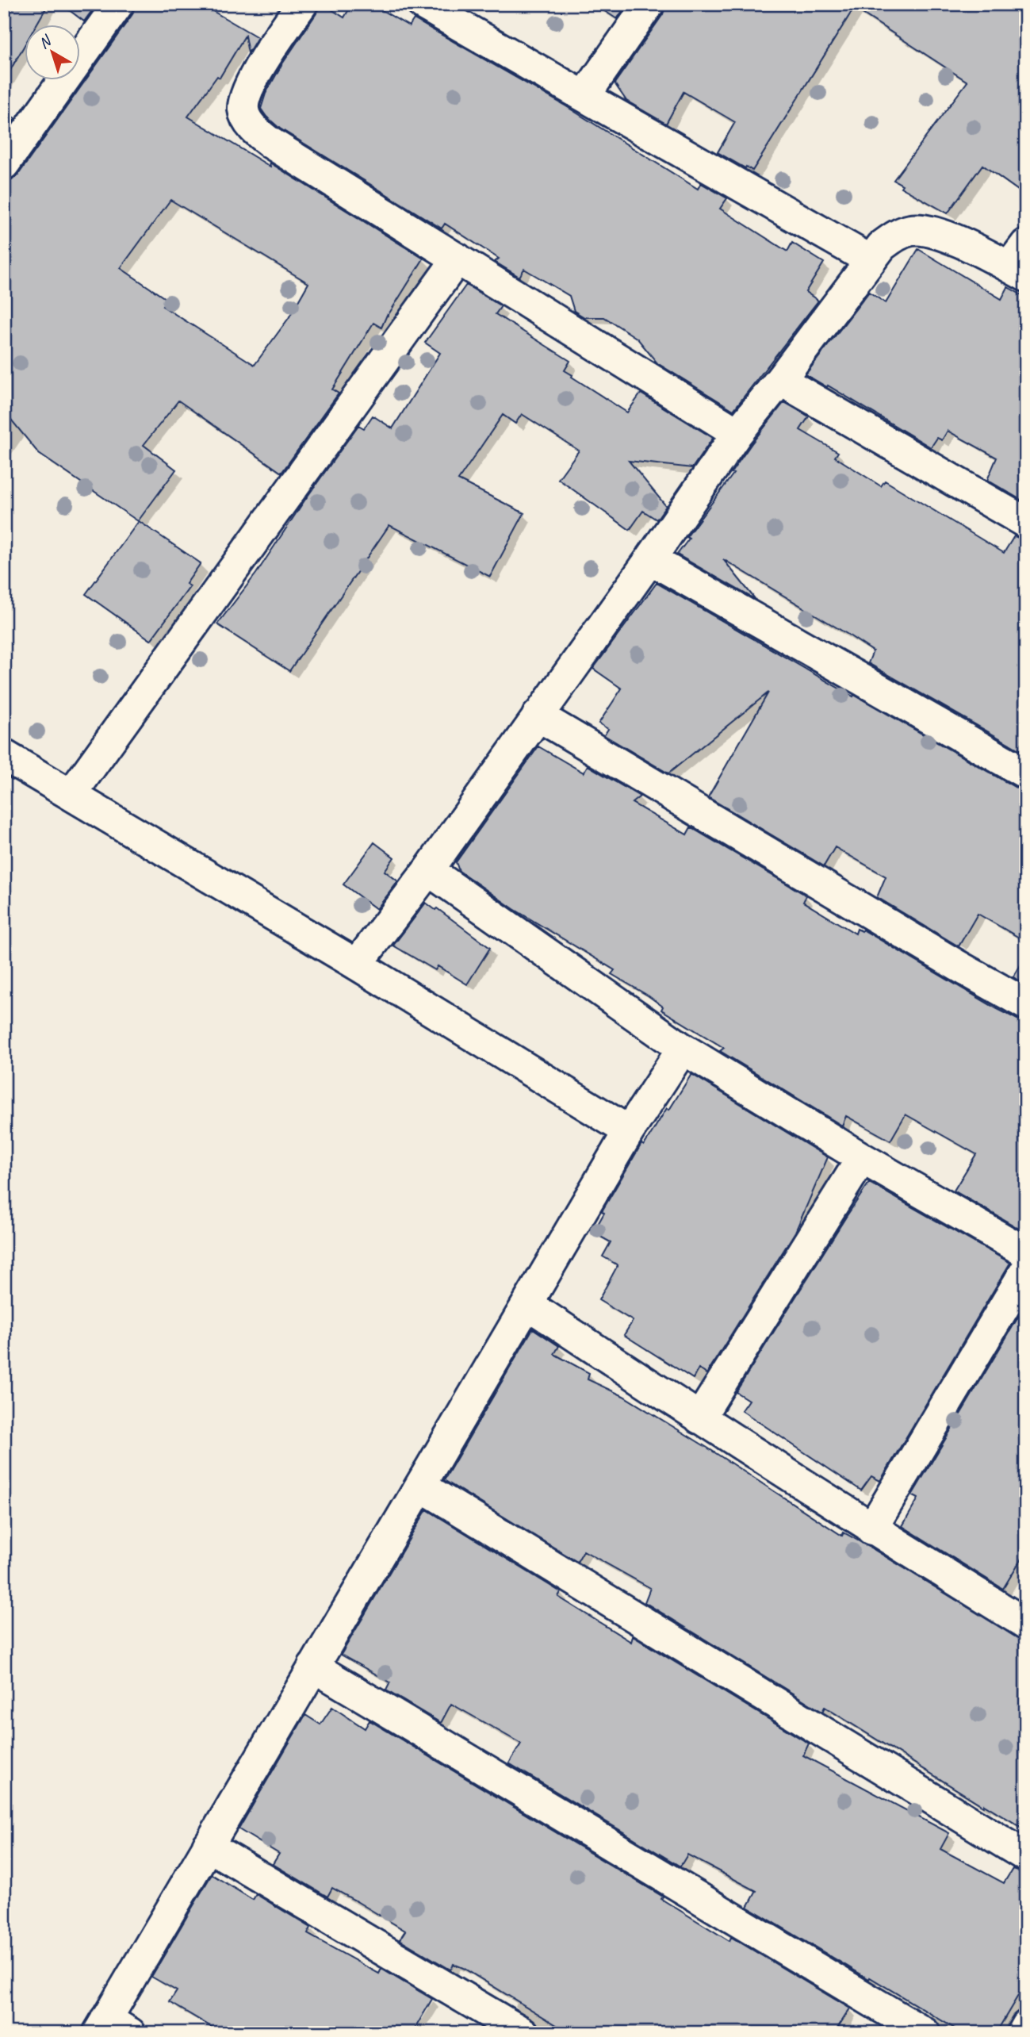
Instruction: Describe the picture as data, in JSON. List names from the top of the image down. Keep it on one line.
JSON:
{"north":"top left"}
